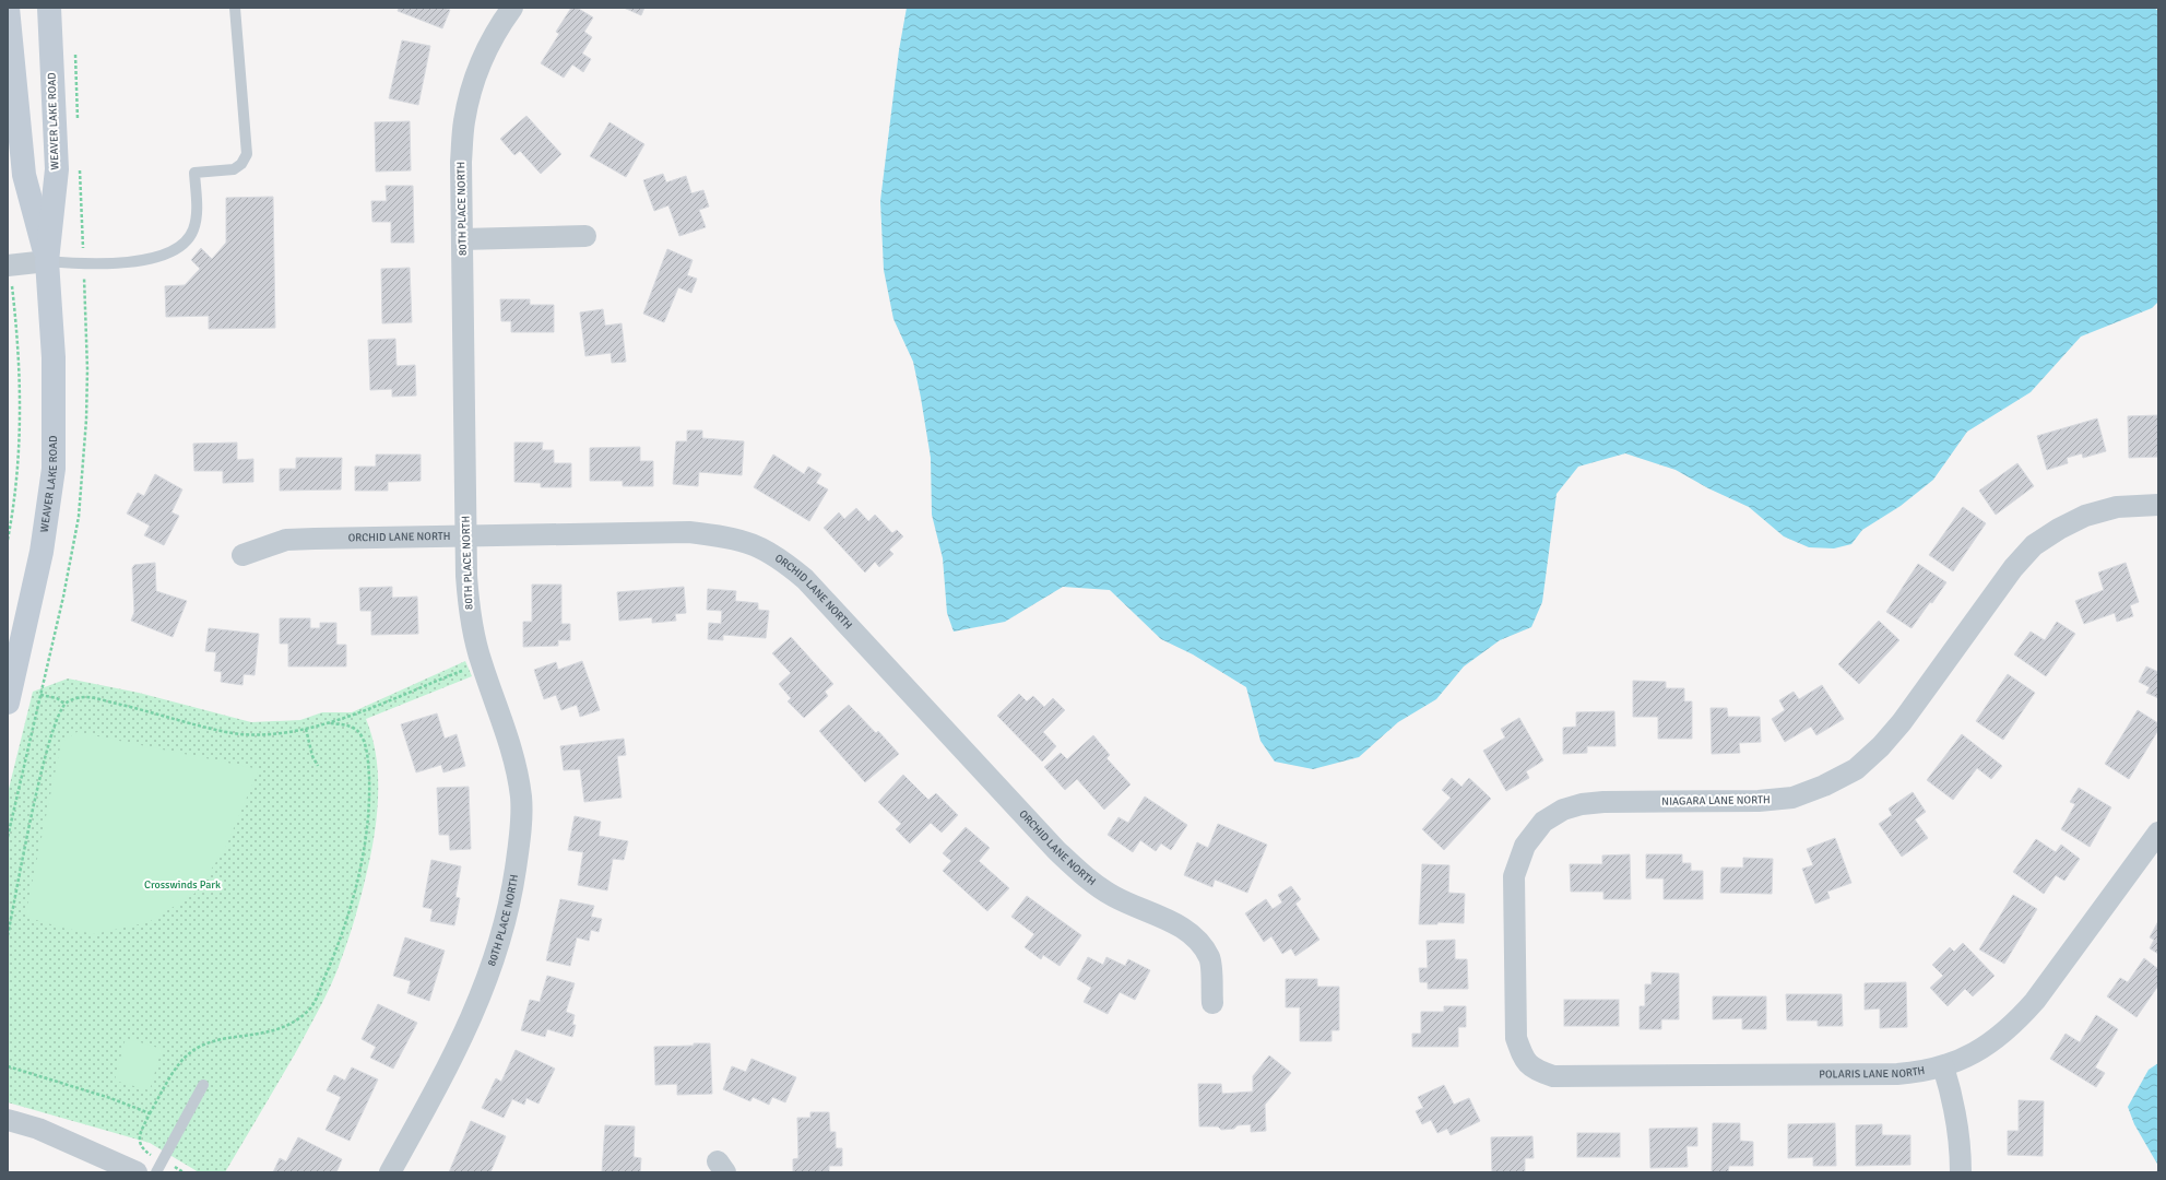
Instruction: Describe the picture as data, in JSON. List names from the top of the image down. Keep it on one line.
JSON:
{"streets":{"main road":["WEAVER LAKE ROAD"],"street":["80TH PLACE NORTH","ORCHID LANE NORTH","NIAGARA LANE NORTH","POLARIS LANE NORTH"]},"crossings":[["80TH PLACE NORTH","ORCHID LANE NORTH"],["NIAGARA LANE NORTH","POLARIS LANE NORTH"]],"parks":["Crosswinds Park"]}
